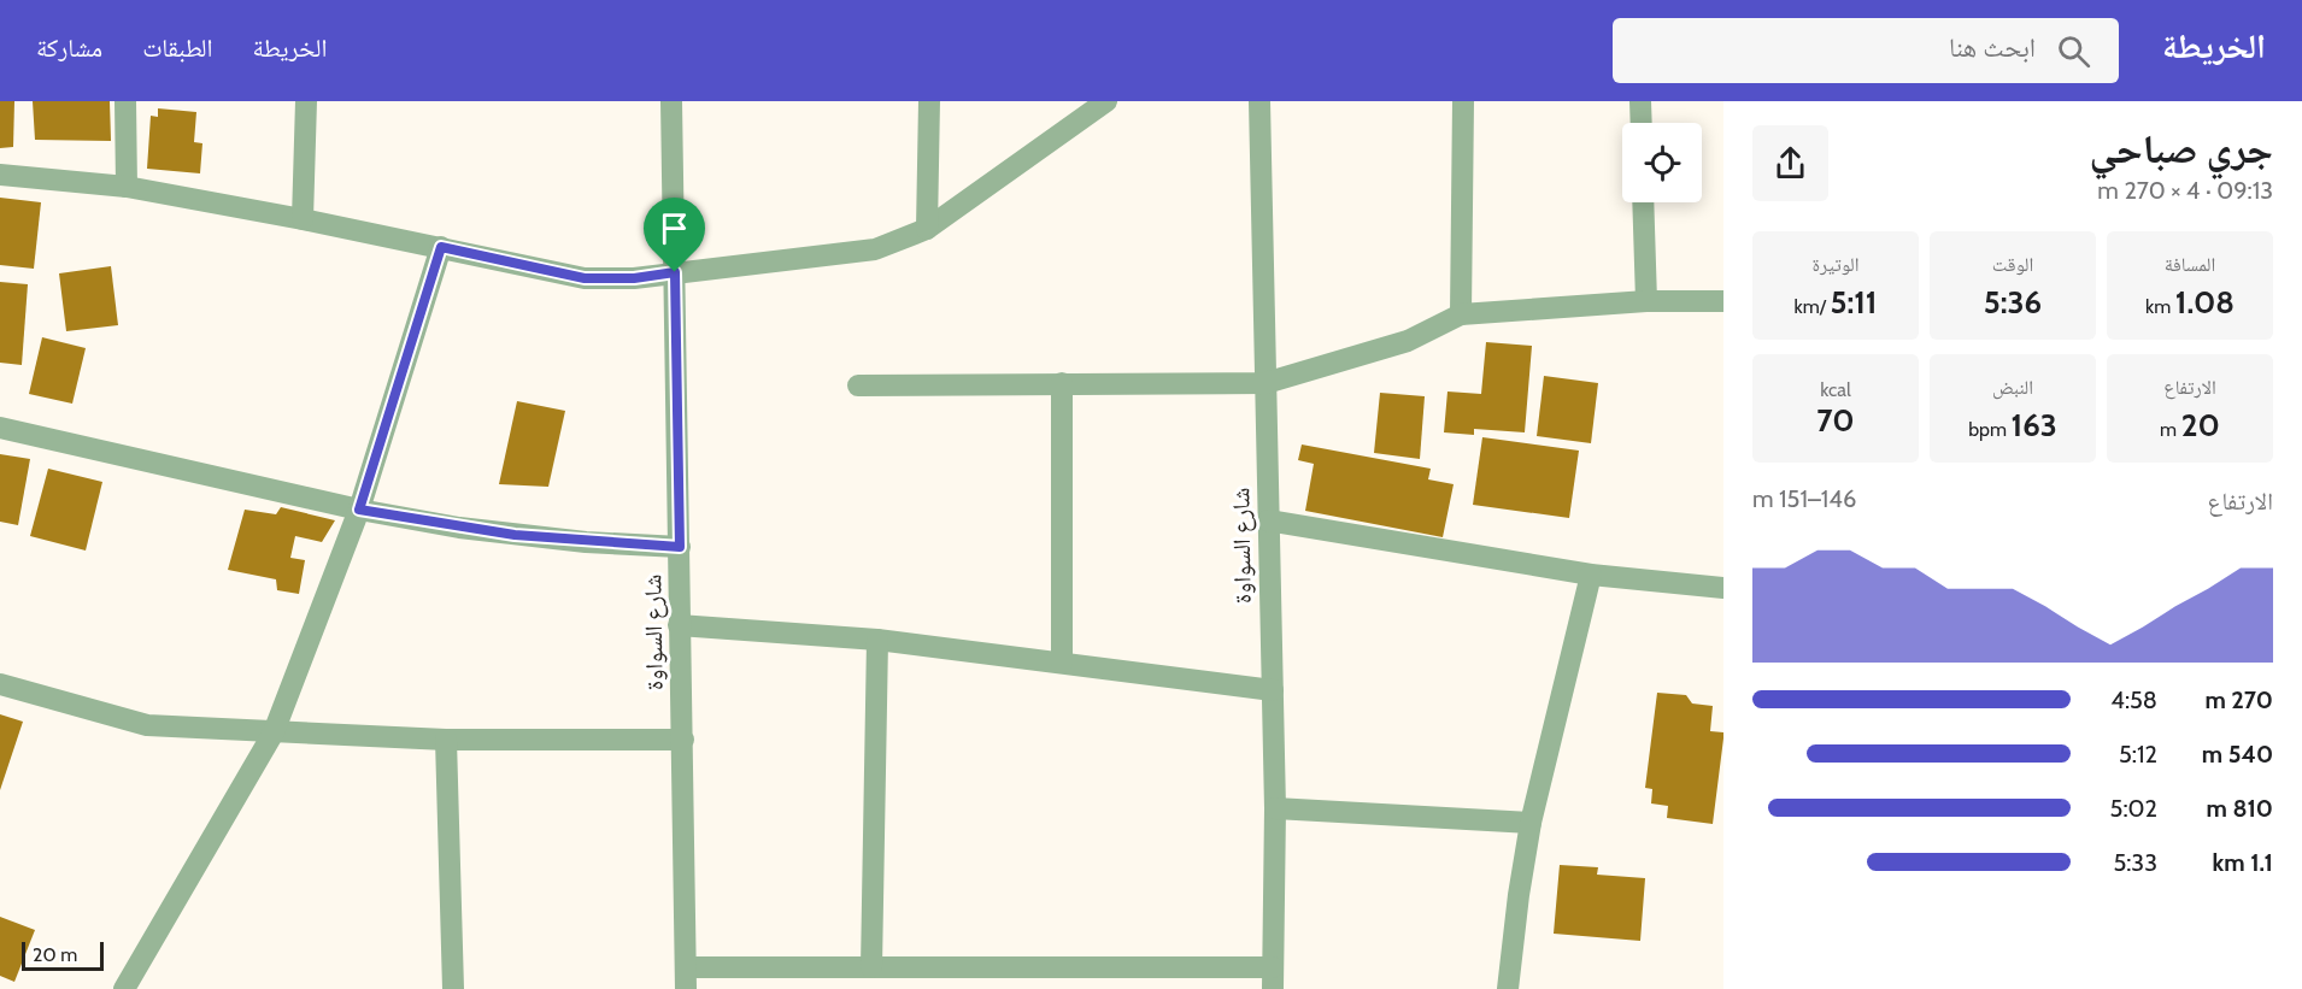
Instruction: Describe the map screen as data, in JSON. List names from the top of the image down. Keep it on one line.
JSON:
{"streets":{"street":["شارع السواوة"]},"scale_bar":"20 m","page":{"header":"الخريطة","search":"ابحث هنا","nav":["الخريطة","الطبقات","مشاركة"],"heading":["جري صباحي","09:13 · 4 × 270 m"],"stats":[["المسافة","1.08 km"],["الوقت","5:36"],["الوتيرة","5:11 /km"],["الارتفاع","20 m"],["النبض","163 bpm"],["kcal","70"]],"chart":["الارتفاع","146–151 m"],"list":[{"name":"270 m","note":"4:58"},{"name":"540 m","note":"5:12"},{"name":"810 m","note":"5:02"},{"name":"1.1 km","note":"5:33"}],"scale":"20 m"}}
